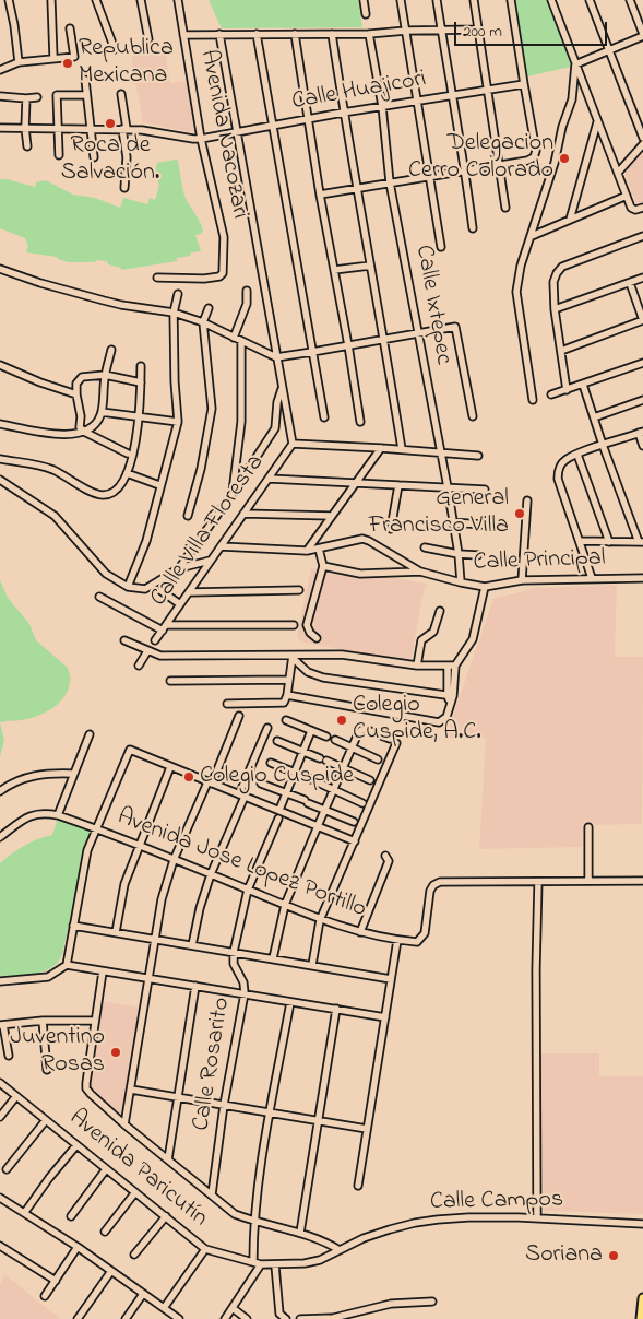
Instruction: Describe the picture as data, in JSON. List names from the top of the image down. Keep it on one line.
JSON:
{"streets":{"street":["Calle Huajicori","Avenida Nacozari","Calle Ixtepec","Calle Villa Floresta","Calle Principal","Avenida Jose Lopez Portillo","Calle Rosarito","Avenida Paricutín","Calle Campos"]},"crossings":[["Calle Huajicori","Avenida Nacozari"],["Calle Huajicori","Calle Ixtepec"],["Calle Ixtepec","Calle Principal"],["Calle Villa Floresta","Calle Principal"],["Avenida Jose Lopez Portillo","Calle Rosarito"],["Avenida Paricutín","Calle Campos"]],"places":["Republica Mexicana","Roca de Salvación.","Delegacion Cerro Colorado","General Francisco Villa","Colegio Cuspide, A.C.","Colegio Cuspide","Juventino Rosas","Soriana"],"scale_bar":"200 m"}
